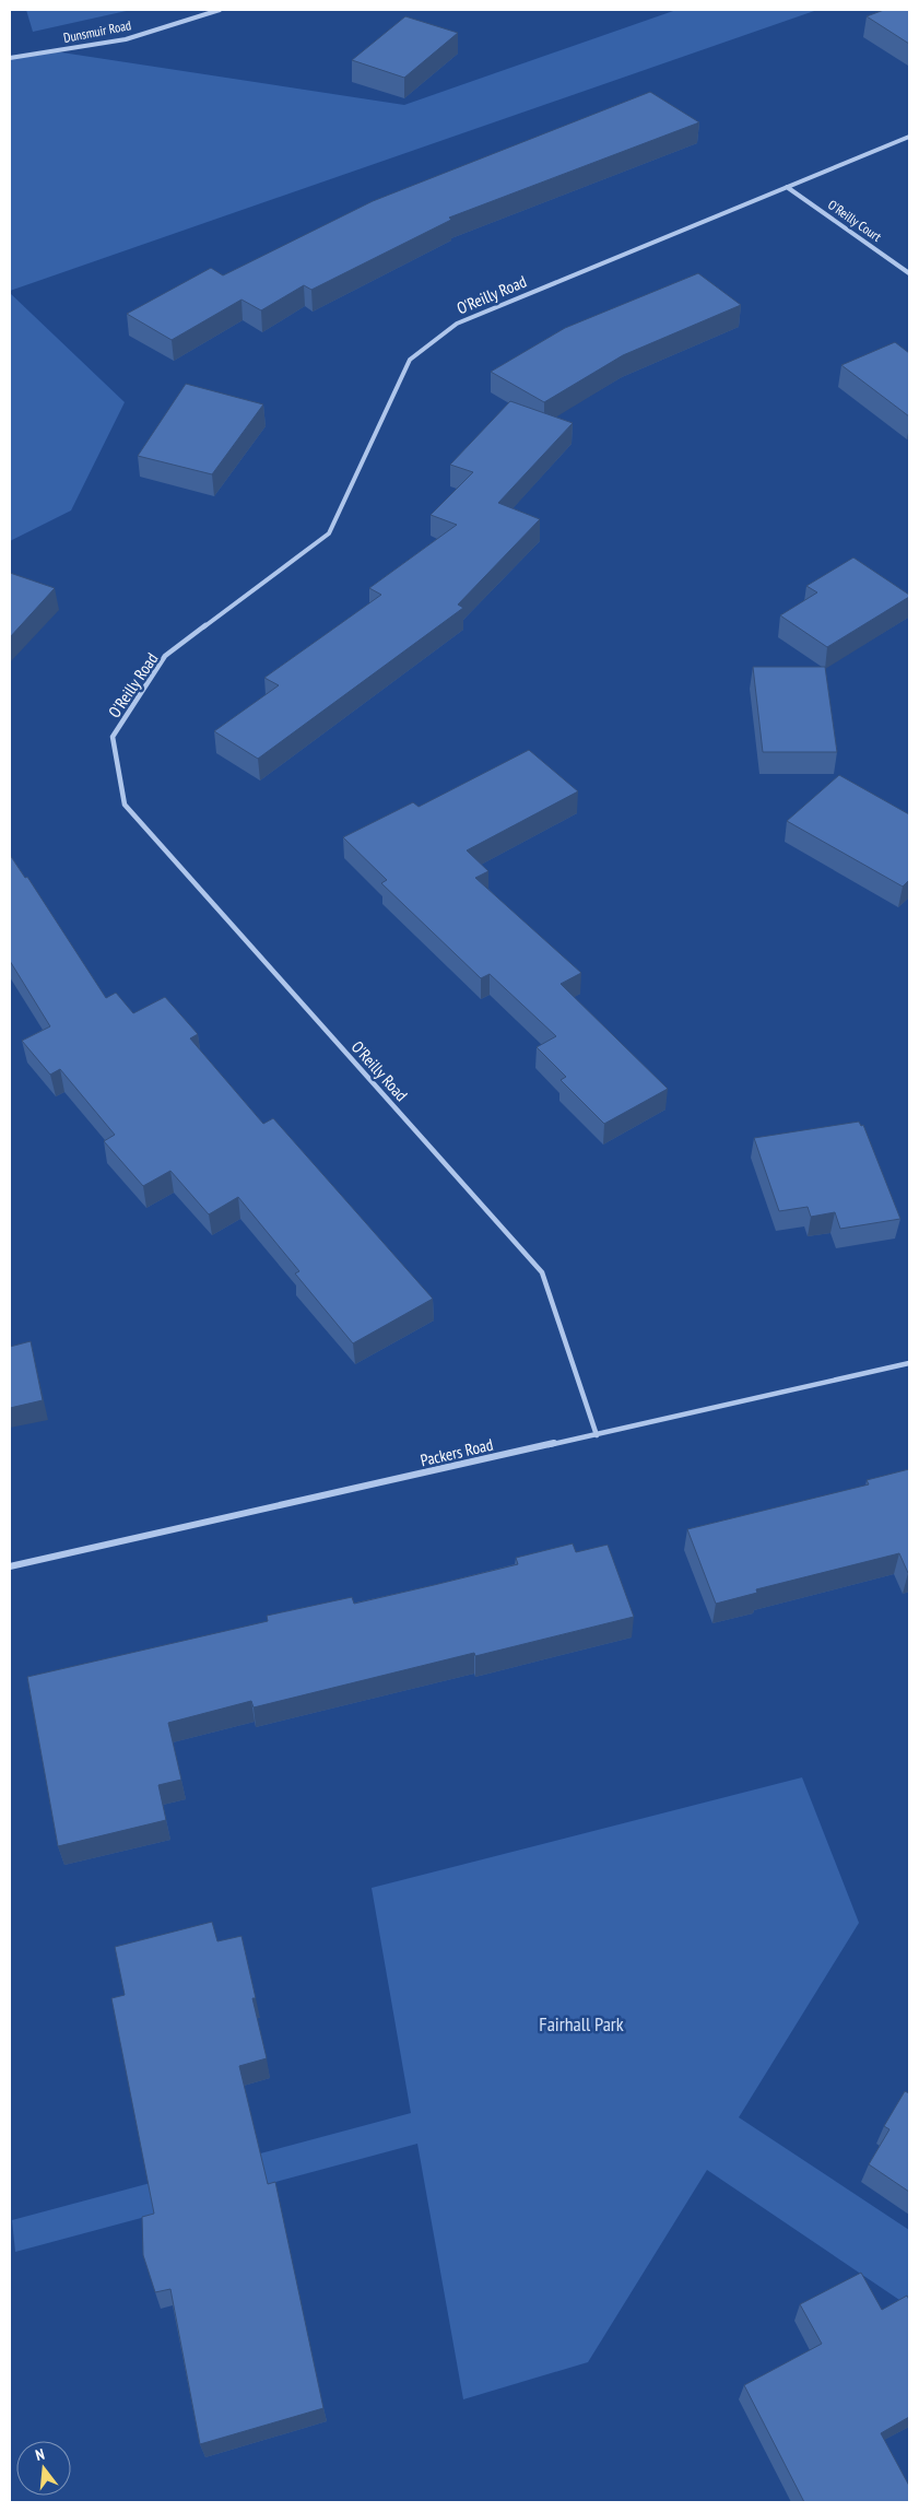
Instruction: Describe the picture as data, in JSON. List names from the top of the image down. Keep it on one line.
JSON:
{"streets":{"street":["Dunsmuir Road","O'Reilly Court","O'Reilly Road","Packers Road"]},"crossings":[["O'Reilly Court","O'Reilly Road"],["O'Reilly Road","Packers Road"]],"parks":["Fairhall Park"],"north":"top"}
